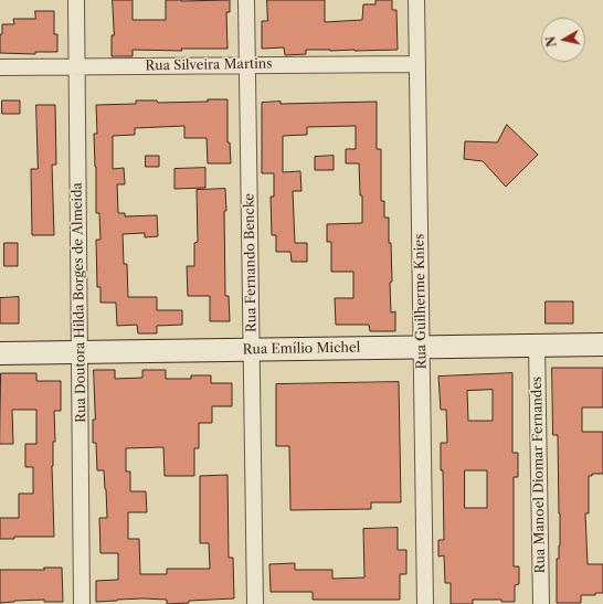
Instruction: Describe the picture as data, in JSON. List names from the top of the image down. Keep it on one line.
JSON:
{"streets":{"street":["Rua Silveira Martins","Rua Fernando Bencke","Rua Guilherme Knies","Rua Doutora Hilda Borges de Almeida","Rua Emílio Michel","Rua Manoel Diomar Fernandes"]},"crossings":[["Rua Silveira Martins","Rua Fernando Bencke"],["Rua Silveira Martins","Rua Guilherme Knies"],["Rua Silveira Martins","Rua Doutora Hilda Borges de Almeida"],["Rua Fernando Bencke","Rua Emílio Michel"],["Rua Guilherme Knies","Rua Emílio Michel"],["Rua Doutora Hilda Borges de Almeida","Rua Emílio Michel"],["Rua Emílio Michel","Rua Manoel Diomar Fernandes"]],"north":"left"}
